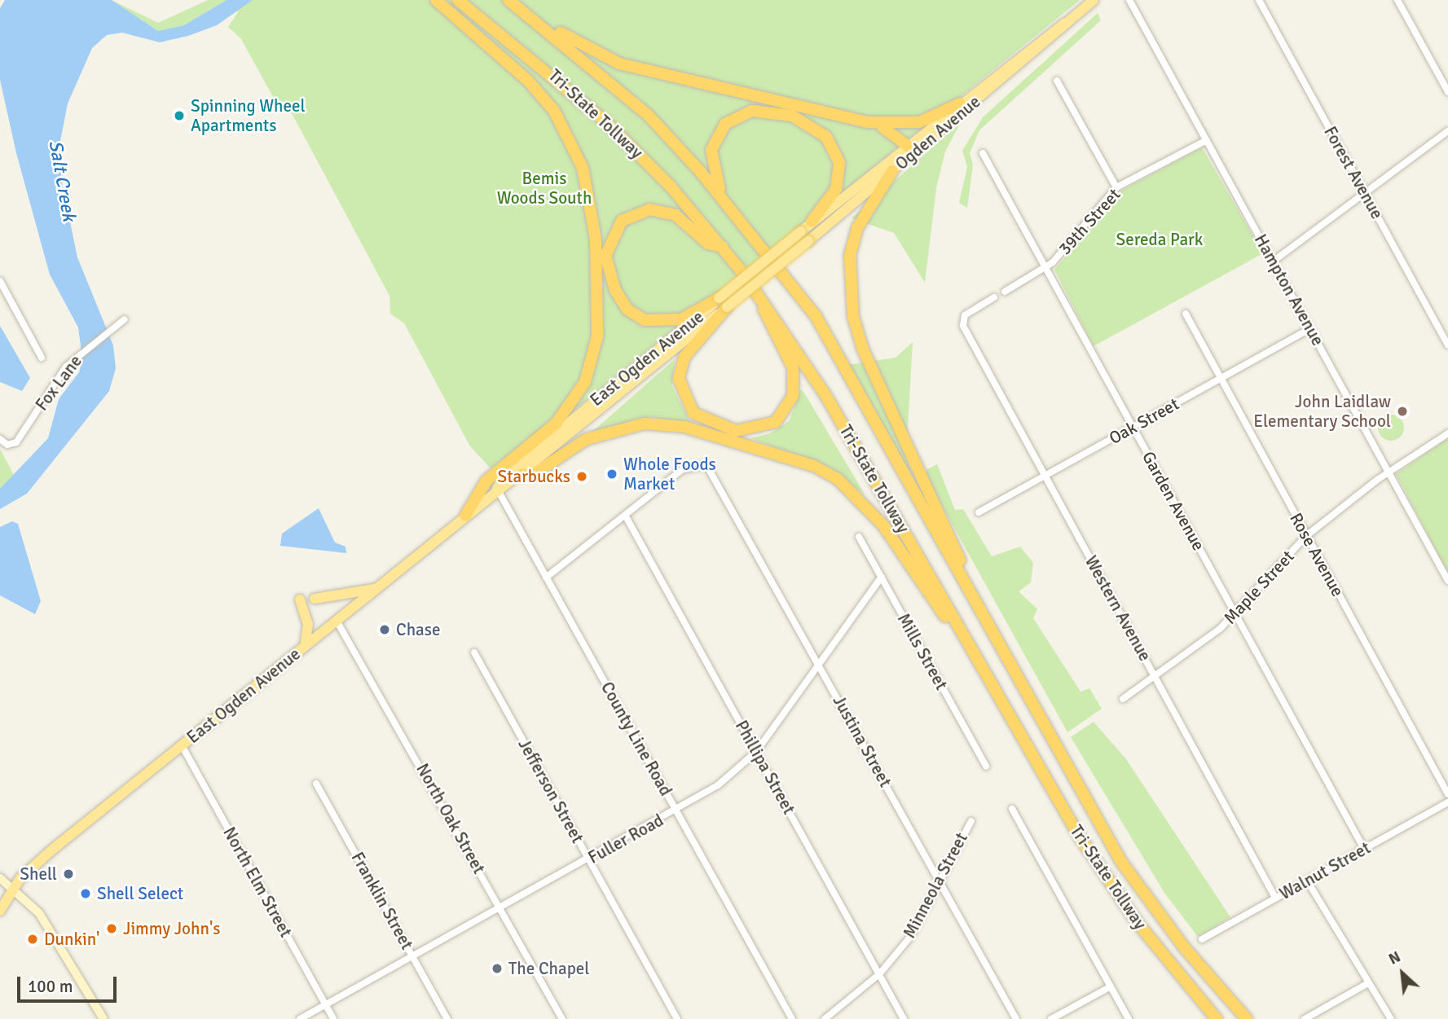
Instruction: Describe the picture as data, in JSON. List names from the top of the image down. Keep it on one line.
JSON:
{"streets":{"highway":["Tri-State Tollway"],"main road":["Ogden Avenue","East Ogden Avenue"],"street":["Forest Avenue","39th Street","Hampton Avenue","Fox Lane","Oak Street","Garden Avenue","Rose Avenue","Maple Street","Western Avenue","Mills Street","County Line Road","Justina Street","Phillipa Street","Jefferson Street","North Oak Street","Fuller Road","Walnut Street","North Elm Street","Minneola Street","Franklin Street"]},"crossings":[["Ogden Avenue","East Ogden Avenue"],["39th Street","Hampton Avenue"],["39th Street","Garden Avenue"],["Hampton Avenue","Oak Street"],["Hampton Avenue","Maple Street"],["East Ogden Avenue","County Line Road"],["East Ogden Avenue","North Oak Street"],["East Ogden Avenue","North Elm Street"],["Oak Street","Garden Avenue"],["Oak Street","Rose Avenue"],["Oak Street","Western Avenue"],["Garden Avenue","Maple Street"],["Garden Avenue","Walnut Street"],["Rose Avenue","Maple Street"],["Maple Street","Western Avenue"],["Western Avenue","Walnut Street"],["Mills Street","Fuller Road"],["County Line Road","Fuller Road"],["Justina Street","Phillipa Street"],["Justina Street","Fuller Road"],["Justina Street","Minneola Street"],["Phillipa Street","Fuller Road"],["Phillipa Street","Minneola Street"],["Jefferson Street","Fuller Road"],["North Oak Street","Fuller Road"],["Fuller Road","North Elm Street"],["Fuller Road","Franklin Street"]],"water":["Salt Creek"],"parks":["Bemis Woods South","Sereda Park"],"places":["Spinning Wheel Apartments","John Laidlaw Elementary School","Whole Foods Market","Starbucks","Chase","Shell","Shell Select","Jimmy John's","Dunkin'","The Chapel"],"scale_bar":"100 m","north":"top left"}
